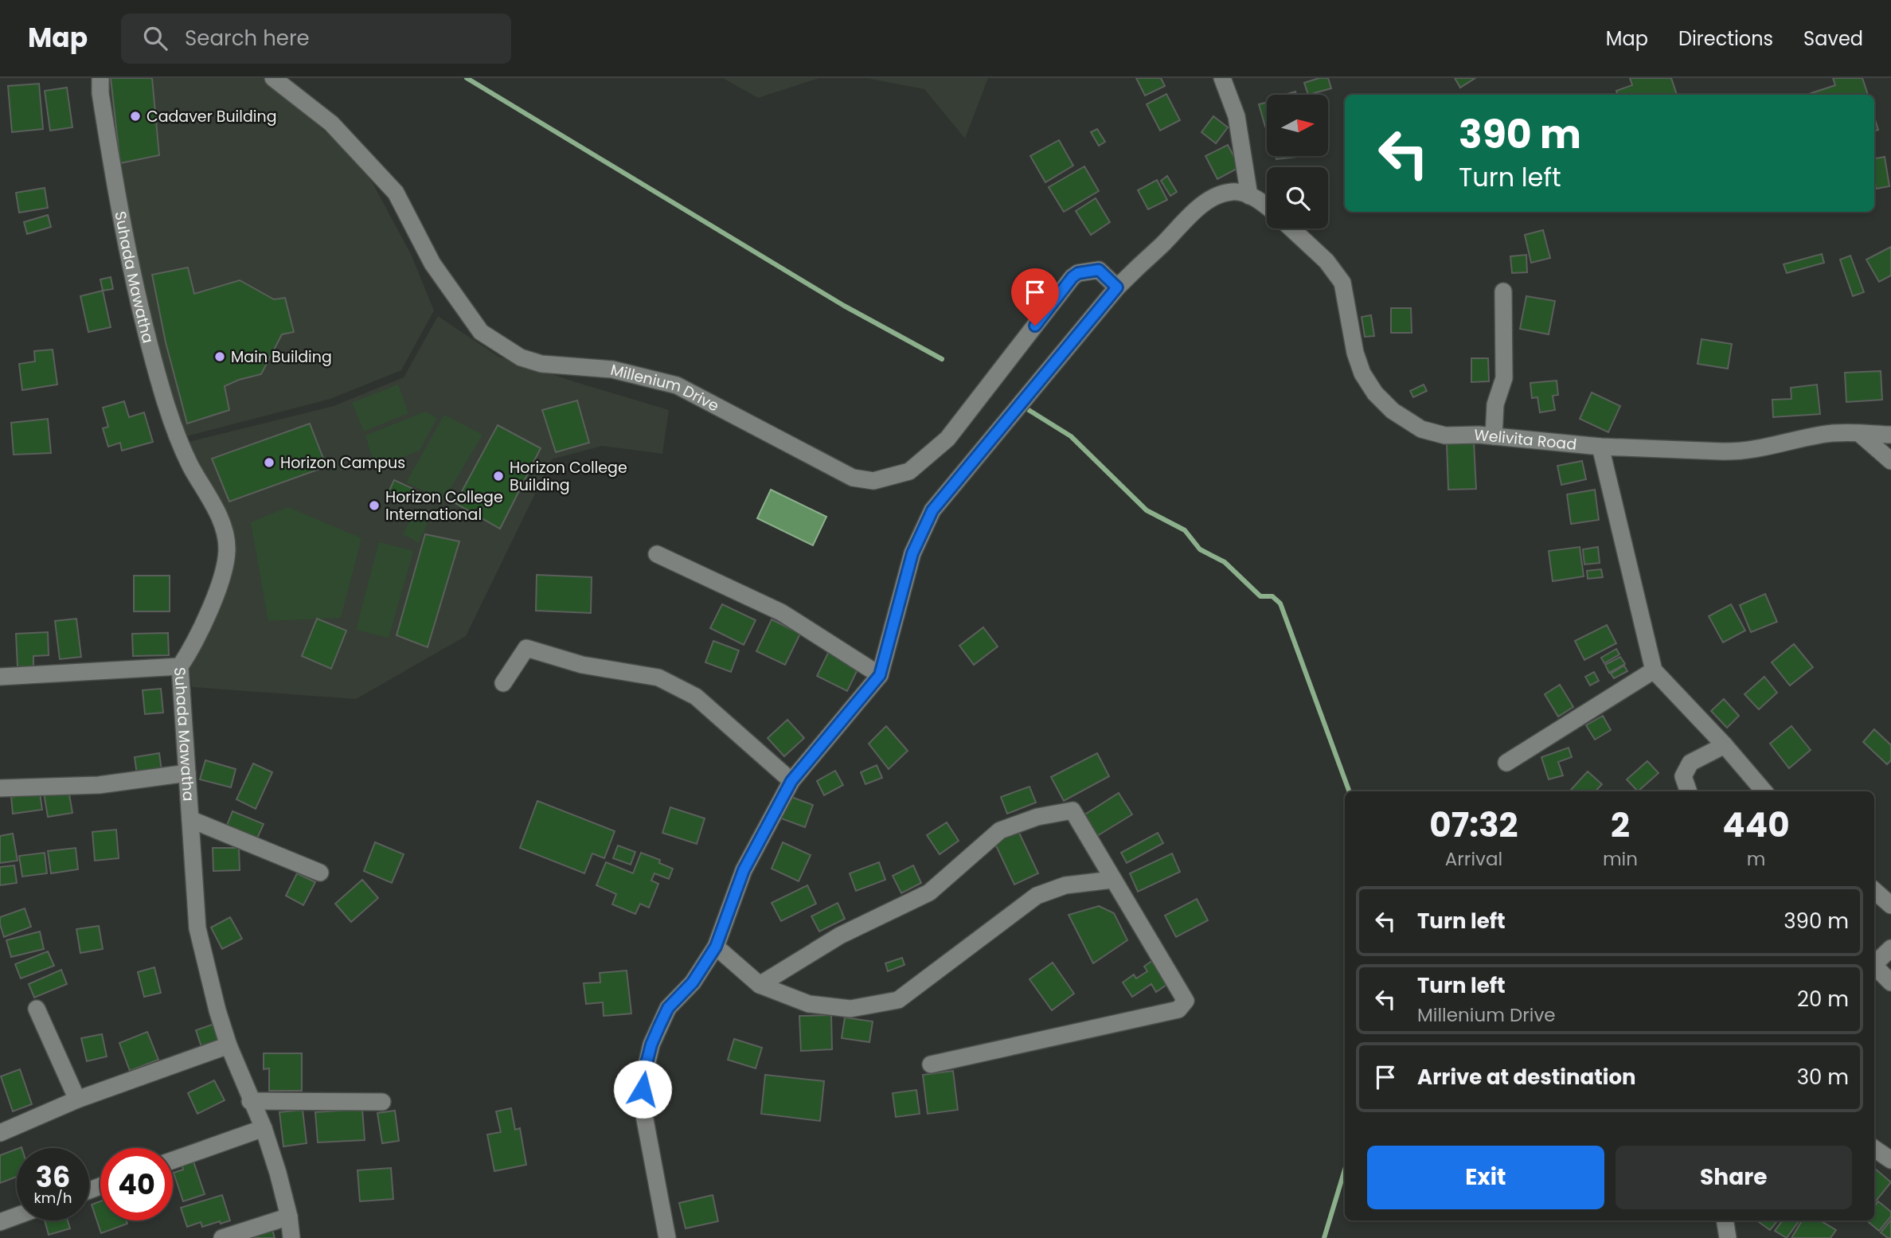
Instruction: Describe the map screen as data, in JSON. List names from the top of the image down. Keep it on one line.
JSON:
{"streets":{"street":["Suhada Mawatha","Millenium Drive","Welivita Road"]},"places":["Cadaver Building","Main Building","Horizon Campus","Horizon College Building","Horizon College International"],"north":"right","page":{"header":"Map","search":"Search here","nav":["Map","Directions","Saved"],"turn":["390 m","Turn left"],"eta":["07:32","Arrival","2","min","440","m"],"list":[{"name":"Turn left","value":"390 m"},{"name":"Turn left","note":"Millenium Drive","value":"20 m"},{"name":"Arrive at destination","value":"30 m"}],"buttons":["Exit","Share"],"speed":"36 km/h","limit":"40"}}
